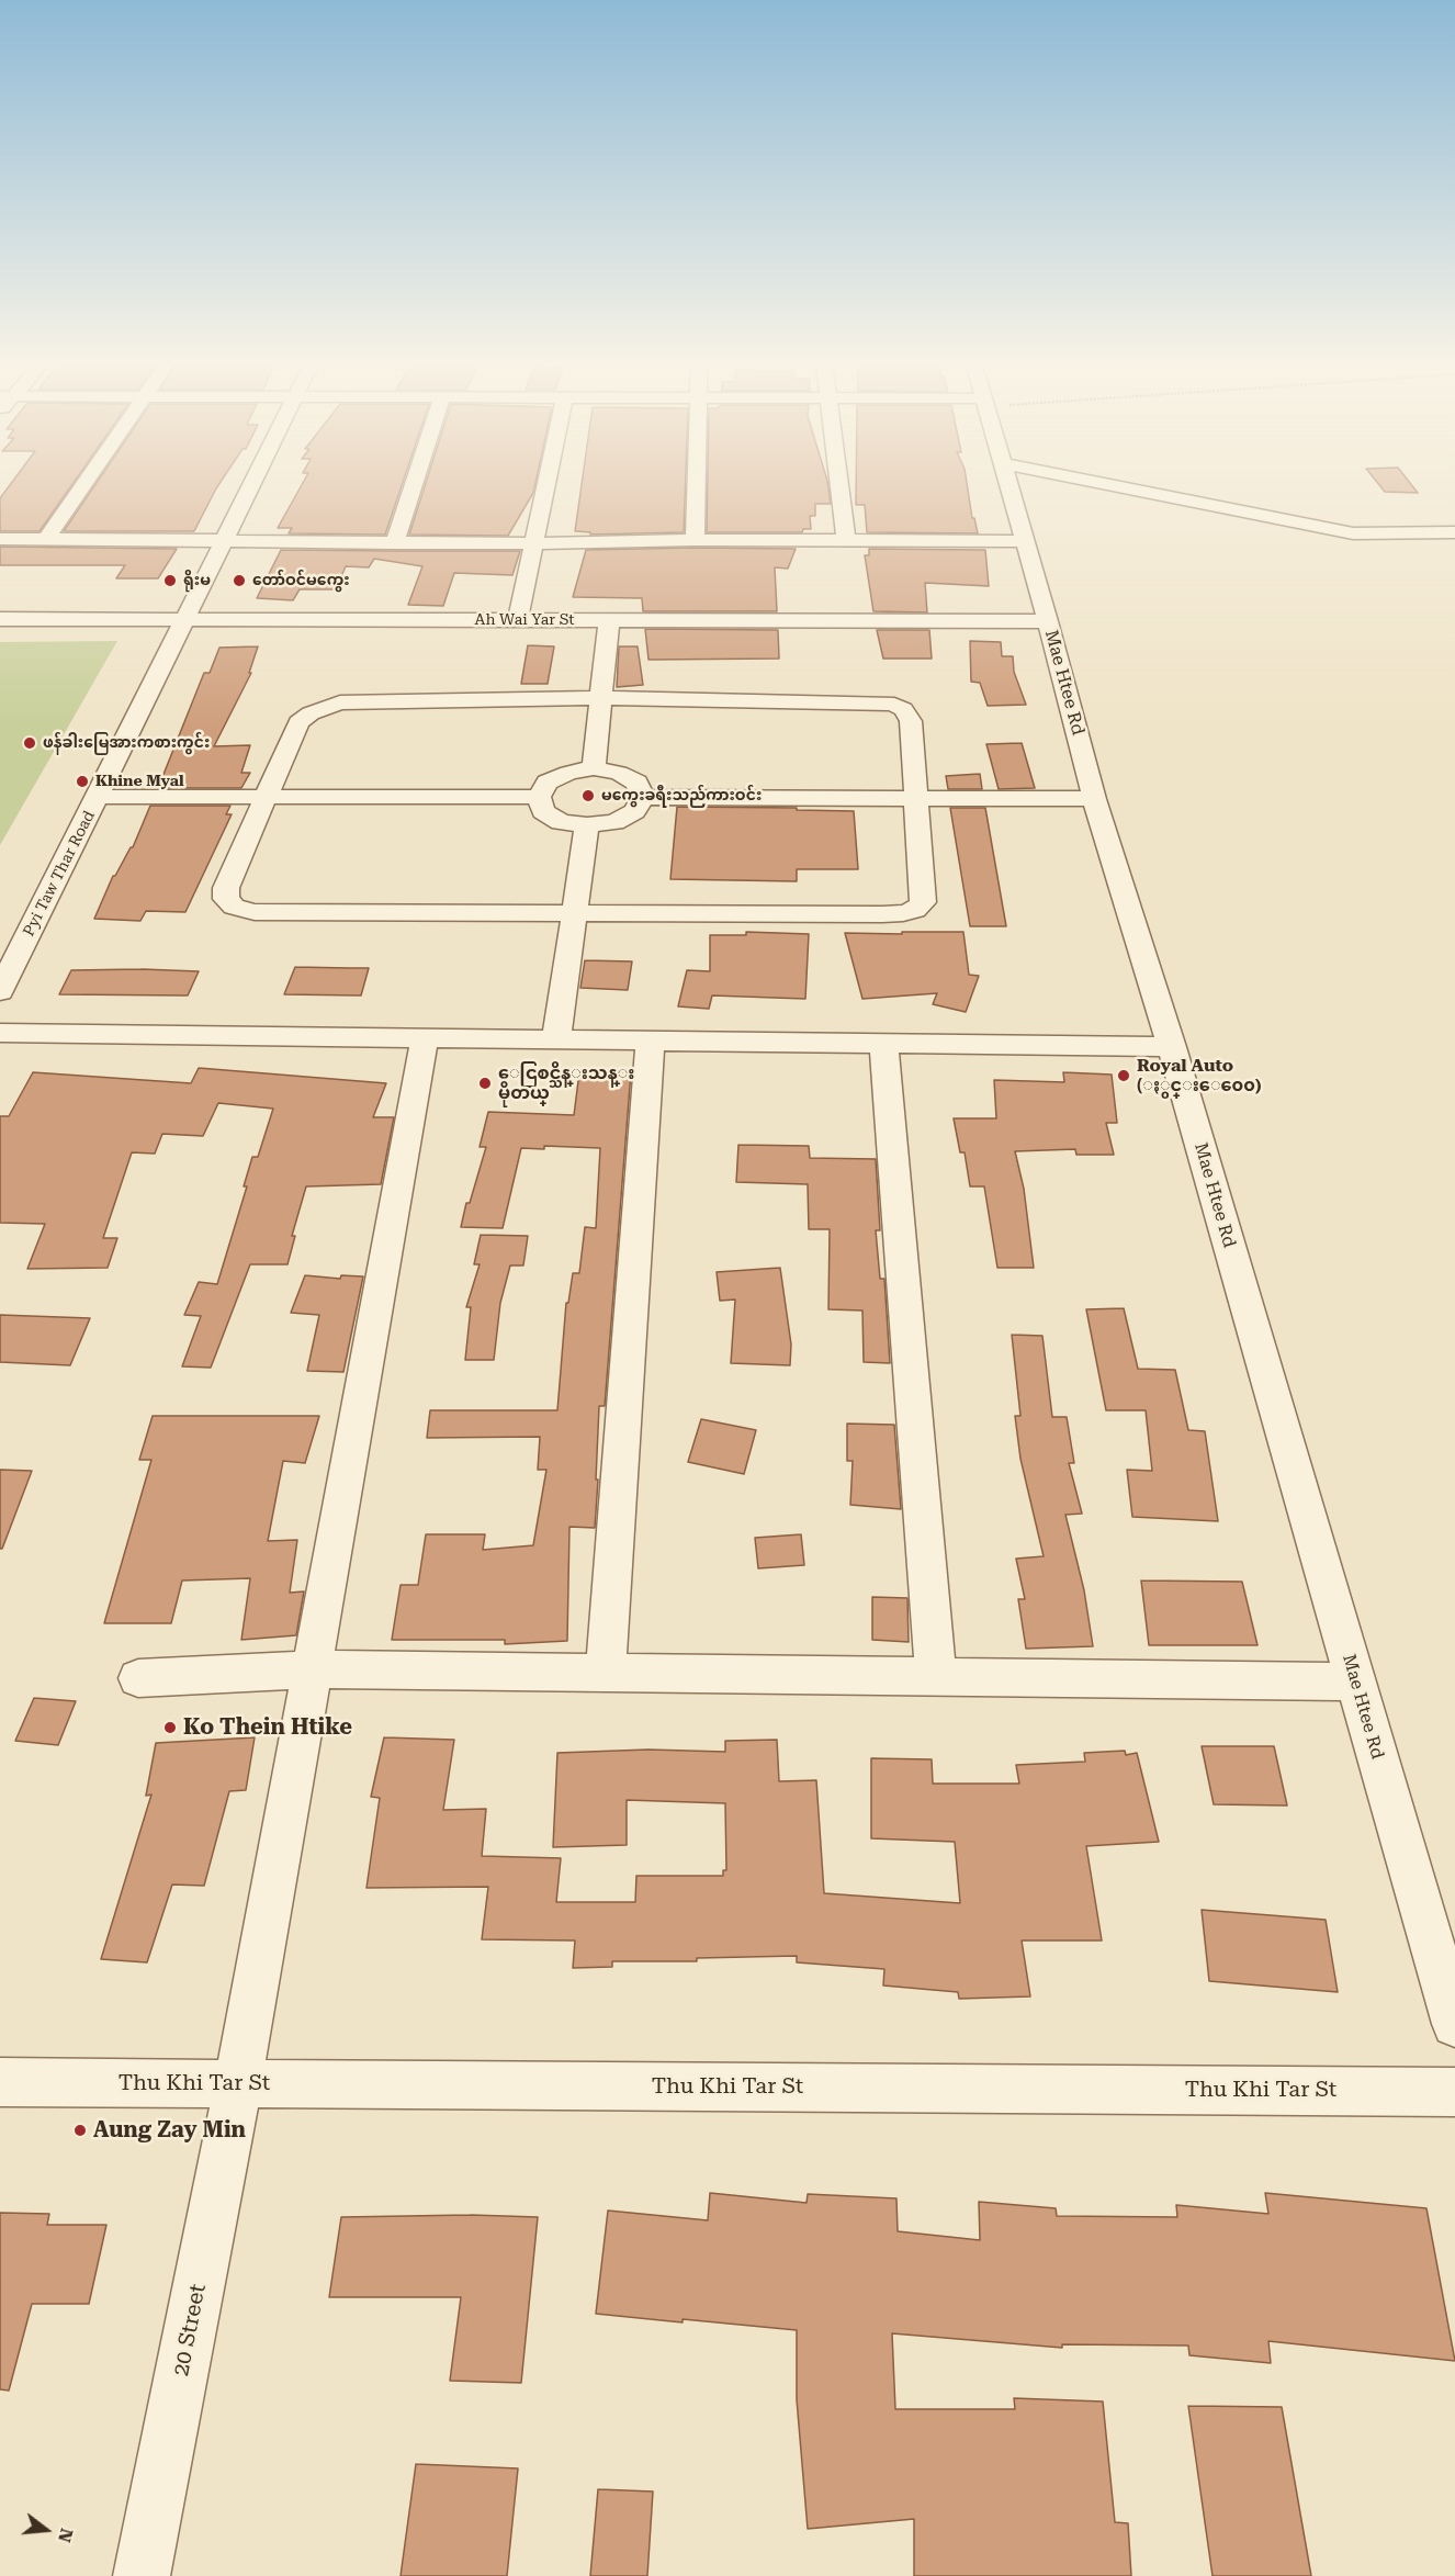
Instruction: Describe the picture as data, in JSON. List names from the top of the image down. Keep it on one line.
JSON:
{"streets":{"street":["Ah Wai Yar St","Mae Htee Rd","Pyi Taw Thar Road","Thu Khi Tar St","20 Street"]},"crossings":[["Ah Wai Yar St","Mae Htee Rd"],["Ah Wai Yar St","Pyi Taw Thar Road"],["Thu Khi Tar St","20 Street"]],"places":["ရိုးမ","တော်ဝင်မကွေး","ဖန်ခါးမြေအားကစားကွင်း","Khine Myal","မကွေးခရီးသည်ကားဝင်း","Royal Auto (ႏွင္းေ၀ေ၀)","ေငြစင္သိန္းသန္း မိုတယ္","Ko Thein Htike","Aung Zay Min"],"north":"right"}
